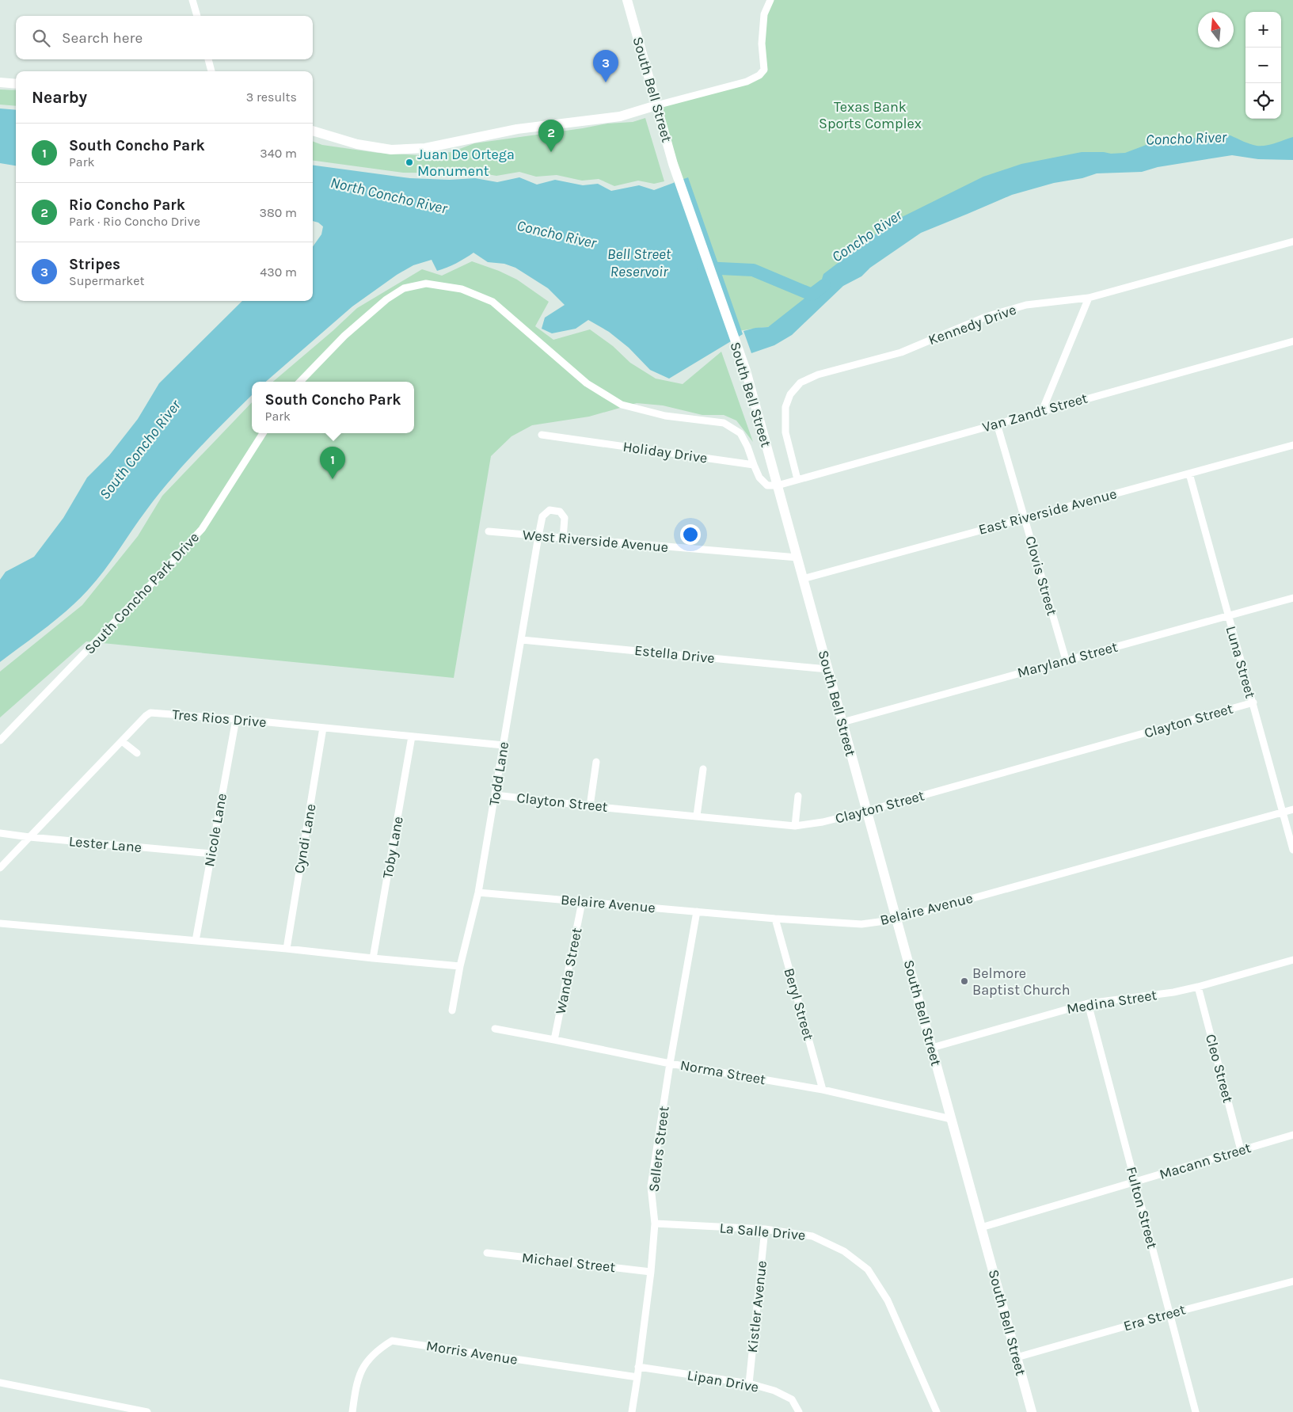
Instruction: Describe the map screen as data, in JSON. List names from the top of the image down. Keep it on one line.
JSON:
{"streets":{"main road":["South Bell Street"],"street":["Kennedy Drive","Van Zandt Street","Holiday Drive","East Riverside Avenue","West Riverside Avenue","Clovis Street","South Concho Park Drive","Estella Drive","Maryland Street","Luna Street","Tres Rios Drive","Clayton Street","Todd Lane","Nicole Lane","Cyndi Lane","Lester Lane","Toby Lane","Belaire Avenue","Wanda Street","Medina Street","Beryl Street","Cleo Street","Norma Street","Sellers Street","Macann Street","Fulton Street","La Salle Drive","Michael Street","Kistler Avenue","Era Street","Morris Avenue","Lipan Drive"]},"crossings":[["South Bell Street","Van Zandt Street"],["South Bell Street","East Riverside Avenue"],["South Bell Street","West Riverside Avenue"],["South Bell Street","Estella Drive"],["South Bell Street","Maryland Street"],["South Bell Street","Clayton Street"],["South Bell Street","Belaire Avenue"],["South Bell Street","Medina Street"],["South Bell Street","Norma Street"],["South Bell Street","Macann Street"],["South Bell Street","Era Street"],["Kennedy Drive","Van Zandt Street"],["Van Zandt Street","Clovis Street"],["East Riverside Avenue","Clovis Street"],["East Riverside Avenue","Luna Street"],["West Riverside Avenue","Todd Lane"],["Clovis Street","Maryland Street"],["Estella Drive","Todd Lane"],["Maryland Street","Luna Street"],["Luna Street","Clayton Street"],["Luna Street","Belaire Avenue"],["Tres Rios Drive","Todd Lane"],["Tres Rios Drive","Nicole Lane"],["Tres Rios Drive","Cyndi Lane"],["Tres Rios Drive","Lester Lane"],["Tres Rios Drive","Toby Lane"],["Clayton Street","Todd Lane"],["Todd Lane","Belaire Avenue"],["Nicole Lane","Lester Lane"],["Belaire Avenue","Wanda Street"],["Belaire Avenue","Beryl Street"],["Belaire Avenue","Sellers Street"],["Wanda Street","Norma Street"],["Medina Street","Cleo Street"],["Medina Street","Fulton Street"],["Beryl Street","Norma Street"],["Cleo Street","Macann Street"],["Norma Street","Sellers Street"],["Sellers Street","La Salle Drive"],["Sellers Street","Michael Street"],["Sellers Street","Morris Avenue"],["Sellers Street","Lipan Drive"],["Macann Street","Fulton Street"],["Fulton Street","Era Street"],["La Salle Drive","Kistler Avenue"],["Kistler Avenue","Lipan Drive"]],"water":["Concho River","North Concho River","Bell Street Reservoir","South Concho River"],"parks":["Texas Bank Sports Complex"],"places":["Juan De Ortega Monument","Belmore Baptist Church"],"north":"top","page":{"map_buttons":["+","−"],"search":"Search here","pins":["3","2","1"],"heading":["Nearby","3 results"],"list":[{"mark":"1","name":"South Concho Park","note":"Park","value":"340 m"},{"mark":"2","name":"Rio Concho Park","note":"Park · Rio Concho Drive","value":"380 m"},{"mark":"3","name":"Stripes","note":"Supermarket","value":"430 m"}],"popup":["South Concho Park","Park"]}}
